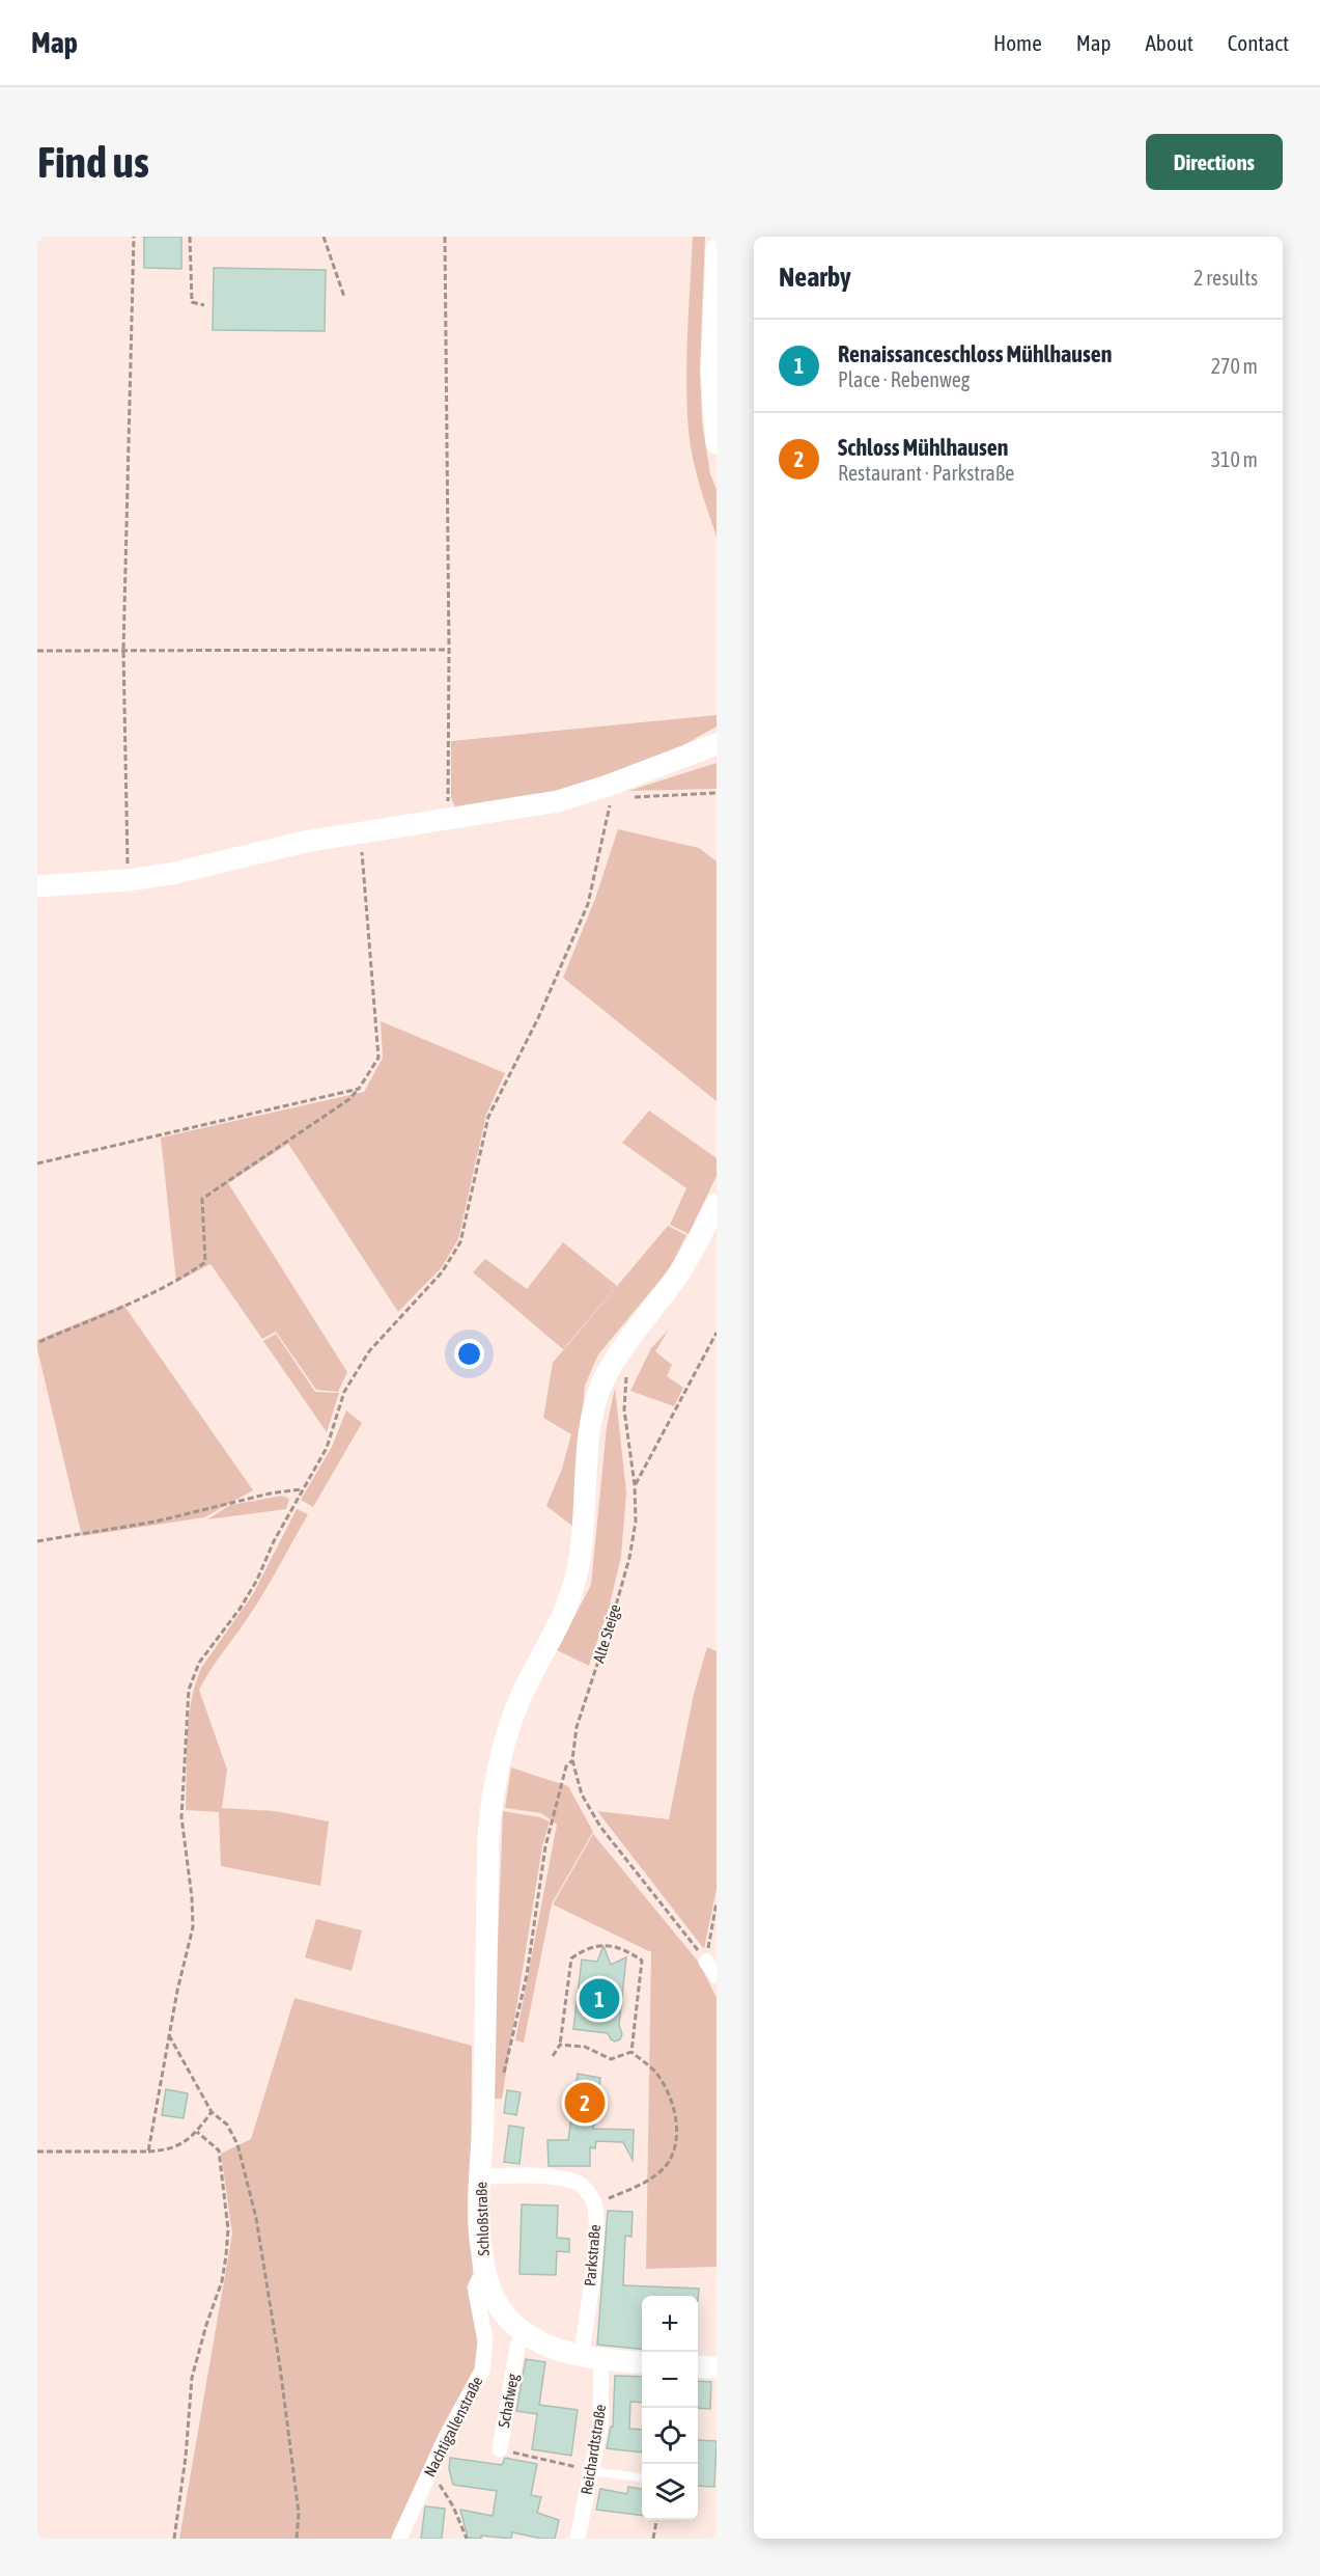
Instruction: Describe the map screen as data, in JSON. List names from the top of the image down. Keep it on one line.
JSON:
{"streets":{"street":["Schloßstraße","Parkstraße","Schafweg","Nachtigallenstraße","Reichardtstraße"],"path":["Alte Steige"]},"crossings":[["Schloßstraße","Parkstraße"],["Schloßstraße","Schafweg"],["Schloßstraße","Nachtigallenstraße"],["Schloßstraße","Reichardtstraße"],["Parkstraße","Reichardtstraße"],["Schafweg","Reichardtstraße"]],"page":{"header":"Map","nav":["Home","Map","About","Contact"],"buttons":"Directions","title":"Find us","heading":["Nearby","2 results"],"list":[{"mark":"1","name":"Renaissanceschloss Mühlhausen","note":"Place · Rebenweg","value":"270 m"},{"mark":"2","name":"Schloss Mühlhausen","note":"Restaurant · Parkstraße","value":"310 m"}],"pins":["1","2"],"map_buttons":["+","−"]}}
